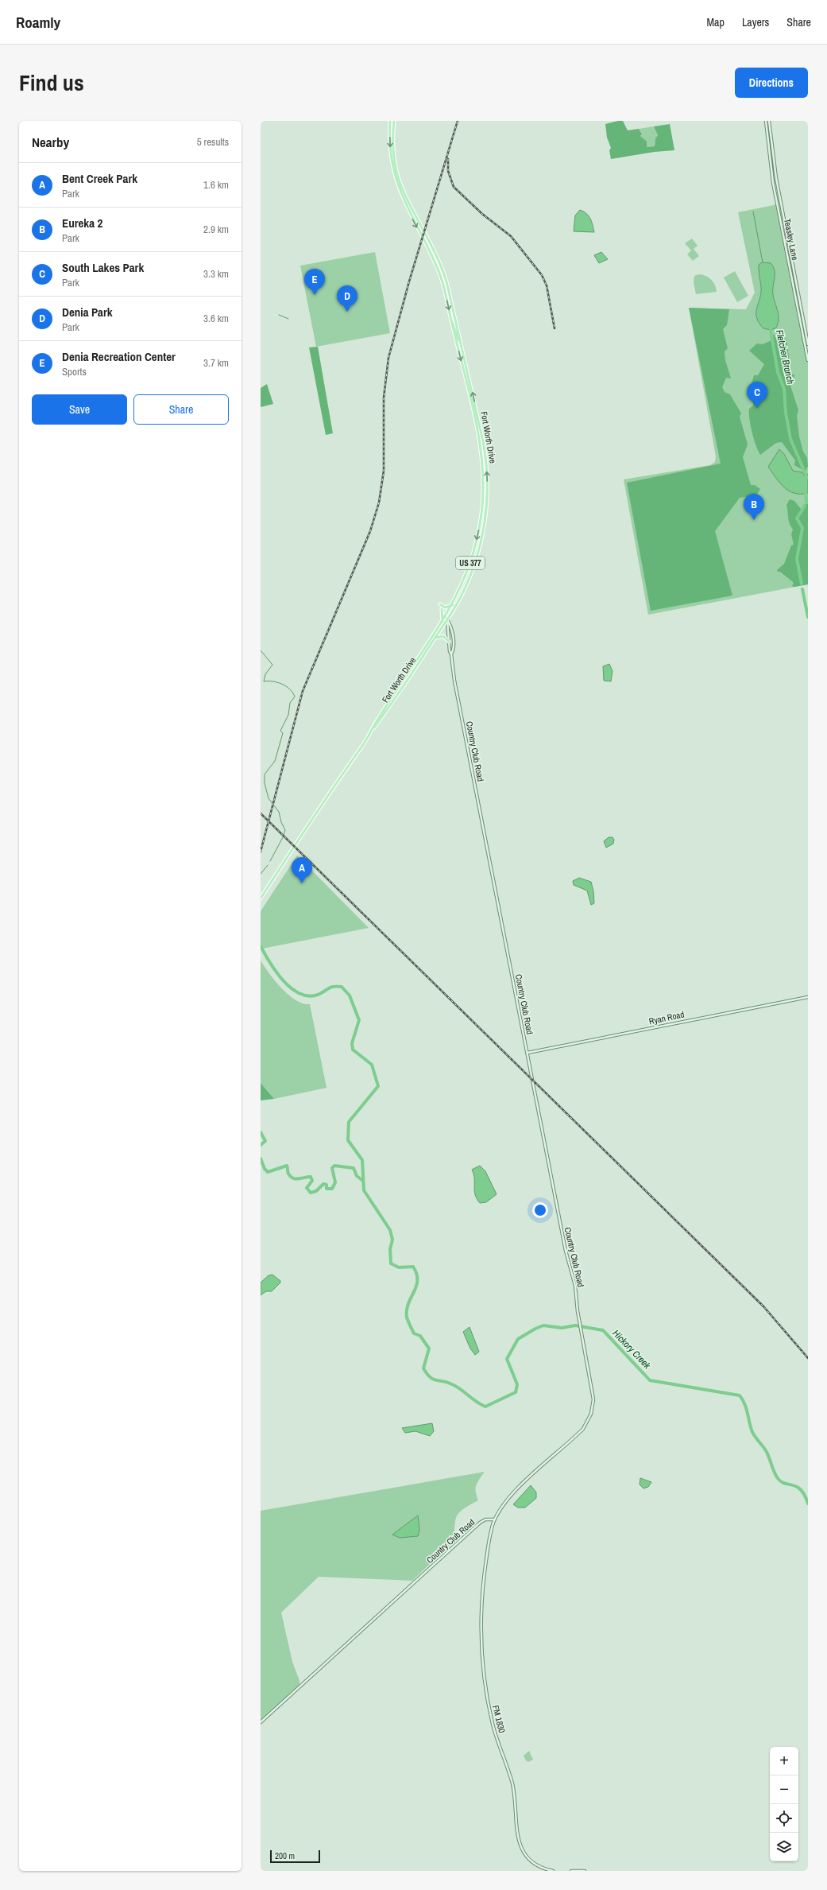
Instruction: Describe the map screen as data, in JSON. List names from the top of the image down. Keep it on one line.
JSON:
{"streets":{"main road":["Teasley Lane","Fort Worth Drive","US 377","Country Club Road","Ryan Road","FM 1830"]},"crossings":[["Fort Worth Drive","Country Club Road"],["Country Club Road","Ryan Road"],["Country Club Road","FM 1830"]],"water":["Fletcher Branch","Hickory Creek"],"scale_bar":"200 m","page":{"header":"Roamly","nav":["Map","Layers","Share"],"title":"Find us","buttons":["Directions",["Save","Share"]],"heading":["Nearby","5 results"],"list":[{"mark":"A","name":"Bent Creek Park","note":"Park","value":"1.6 km"},{"mark":"B","name":"Eureka 2","note":"Park","value":"2.9 km"},{"mark":"C","name":"South Lakes Park","note":"Park","value":"3.3 km"},{"mark":"D","name":"Denia Park","note":"Park","value":"3.6 km"},{"mark":"E","name":"Denia Recreation Center","note":"Sports","value":"3.7 km"}],"pins":["E","D","C","B","A"],"map_buttons":["+","−"],"scale":"200 m"}}
